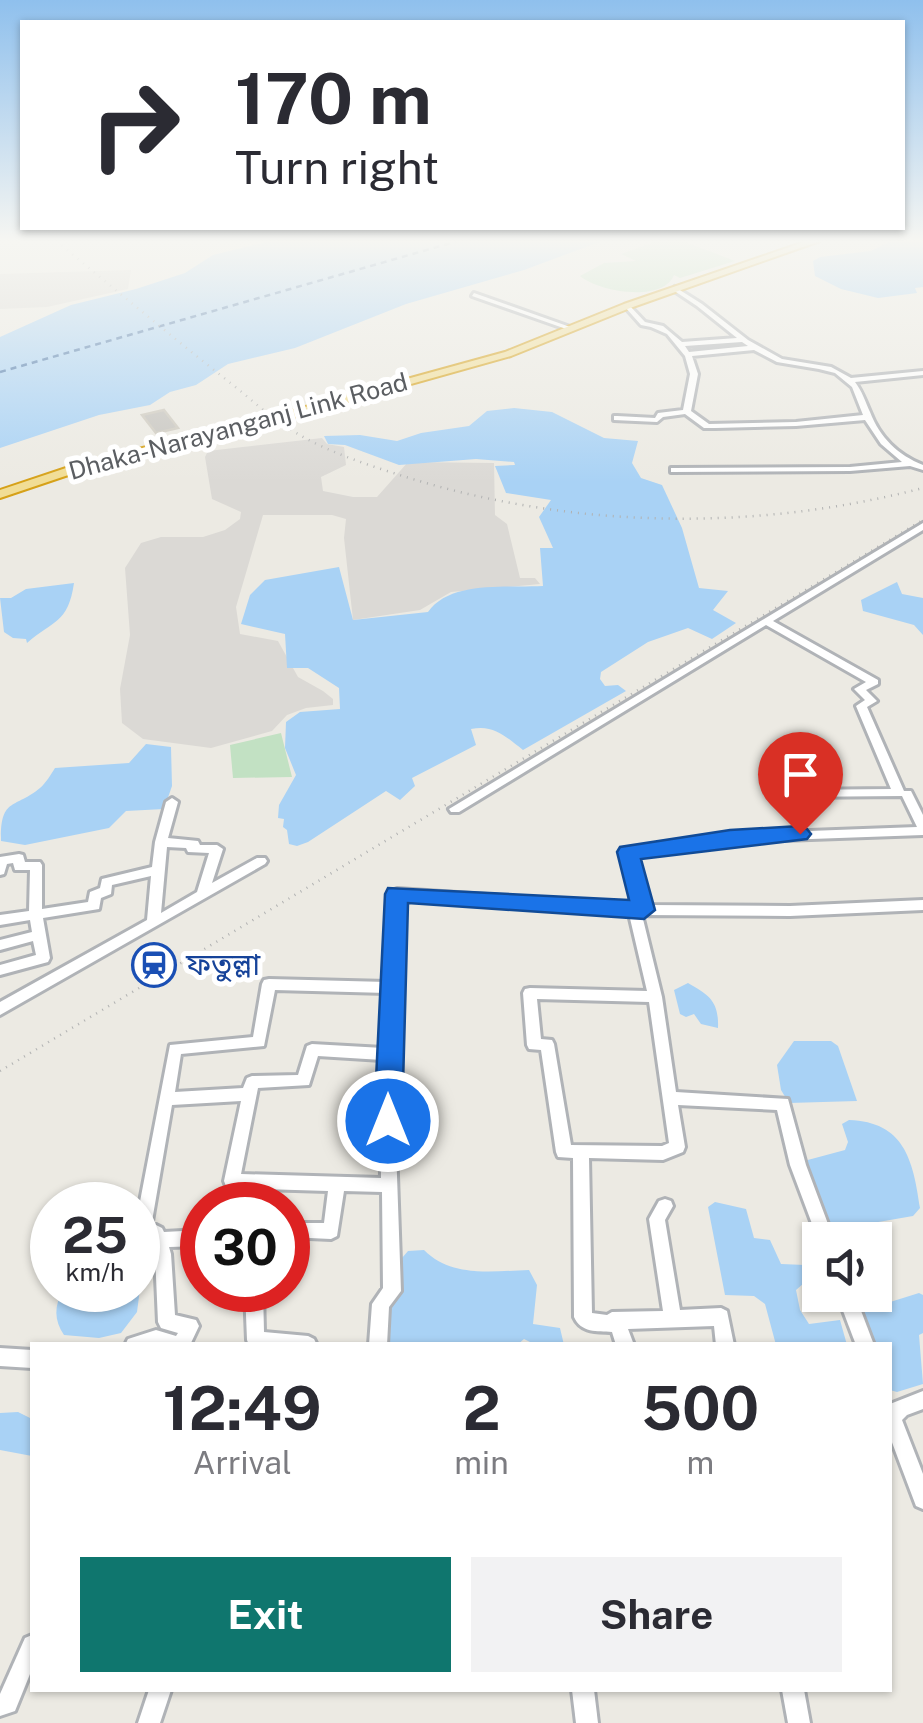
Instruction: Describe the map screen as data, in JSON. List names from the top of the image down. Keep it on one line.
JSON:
{"streets":{"highway":["Dhaka-Narayanganj Link Road"]},"places":{"station":["ফতুল্লা"]},"page":{"turn":["170 m","Turn right"],"speed":"25 km/h","limit":"30","eta":["12:49","Arrival","2","min","500","m"],"buttons":["Exit","Share"]}}
